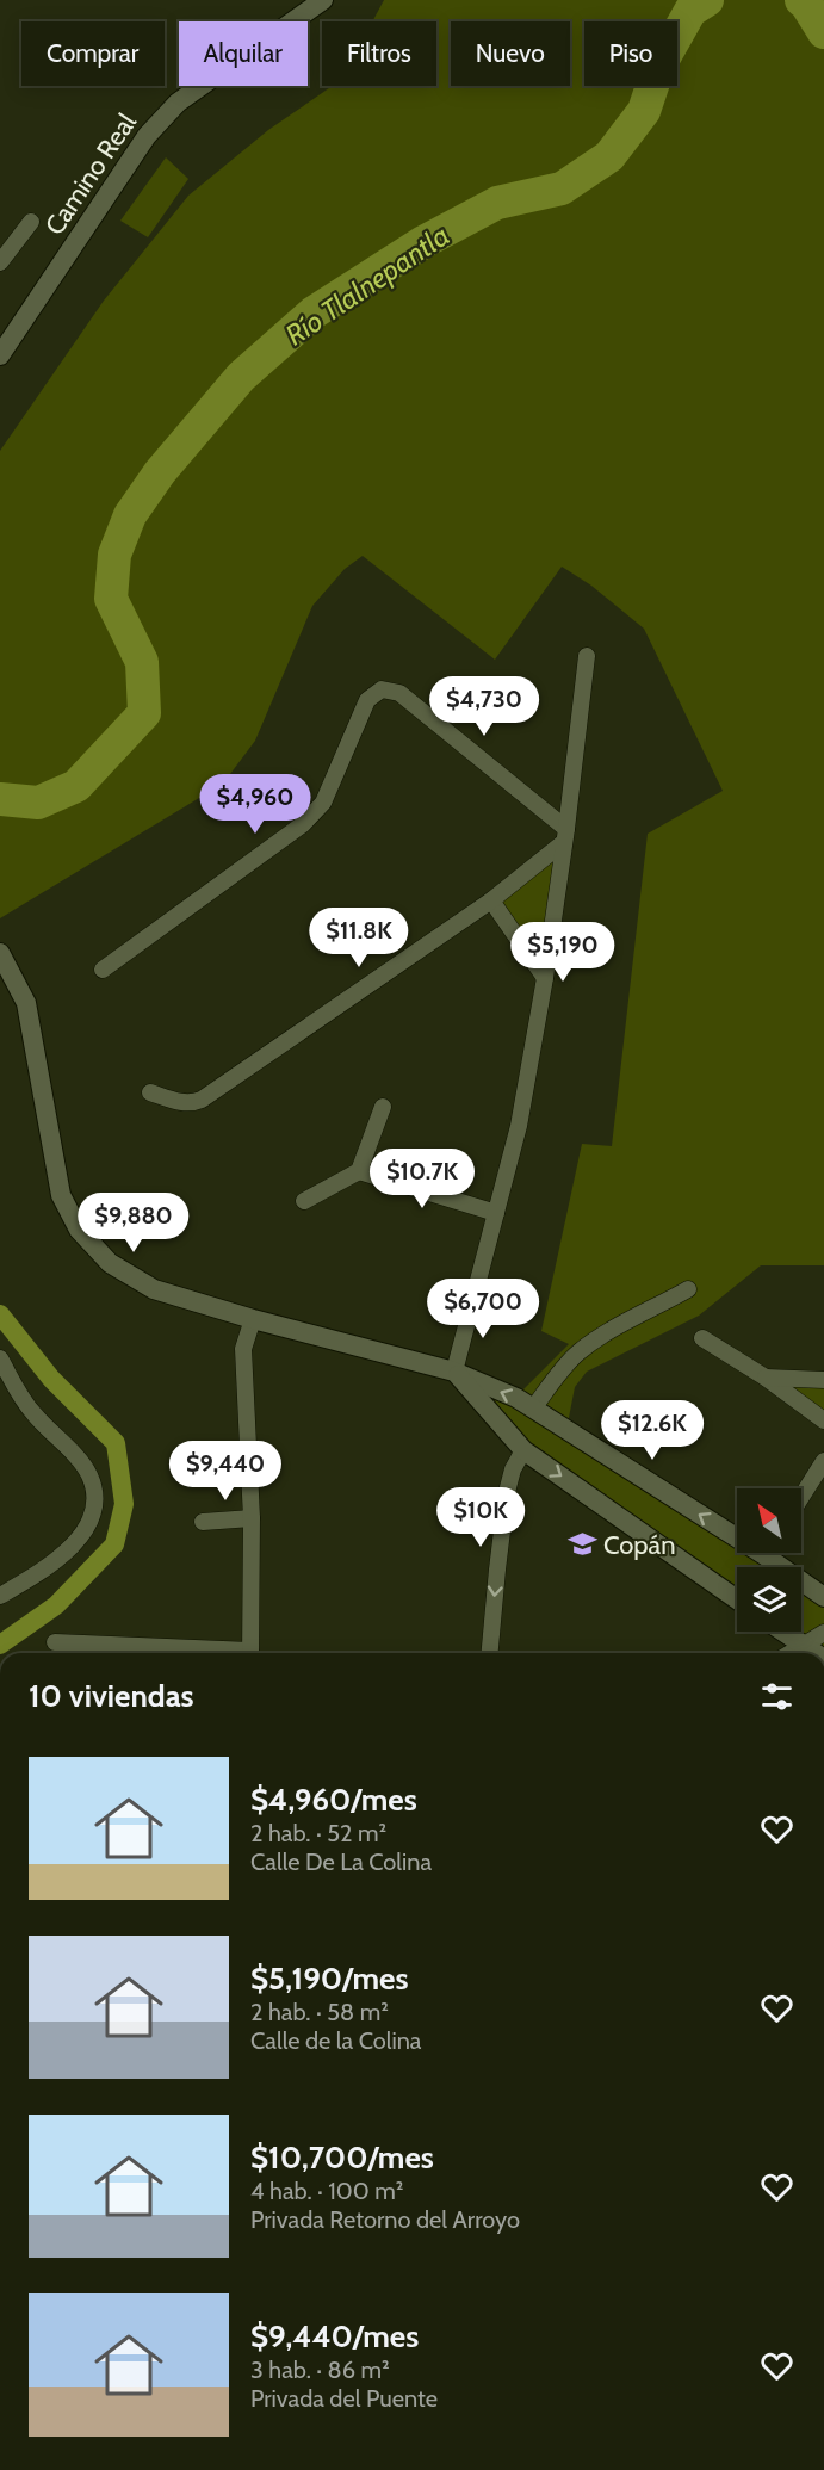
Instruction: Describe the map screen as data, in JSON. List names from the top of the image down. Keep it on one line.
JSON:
{"streets":{"main road":["Camino Real"]},"water":["Río Tlalnepantla"],"places":{"school or university":["Copán"]},"north":"top left","page":{"chip":["Comprar","Alquilar","Filtros","Nuevo","Piso"],"price":["$4,730","$4,960","$11.8K","$5,190","$10.7K","$9,880","$6,700","$12.6K","$9,440","$10K"],"heading":"10 viviendas","list":[{"name":"$4,960/mes","note":"2 hab. · 52 m² · Calle De La Colina"},{"name":"$5,190/mes","note":"2 hab. · 58 m² · Calle de la Colina"},{"name":"$10,700/mes","note":"4 hab. · 100 m² · Privada Retorno del Arroyo"},{"name":"$9,440/mes","note":"3 hab. · 86 m² · Privada del Puente"}]}}
